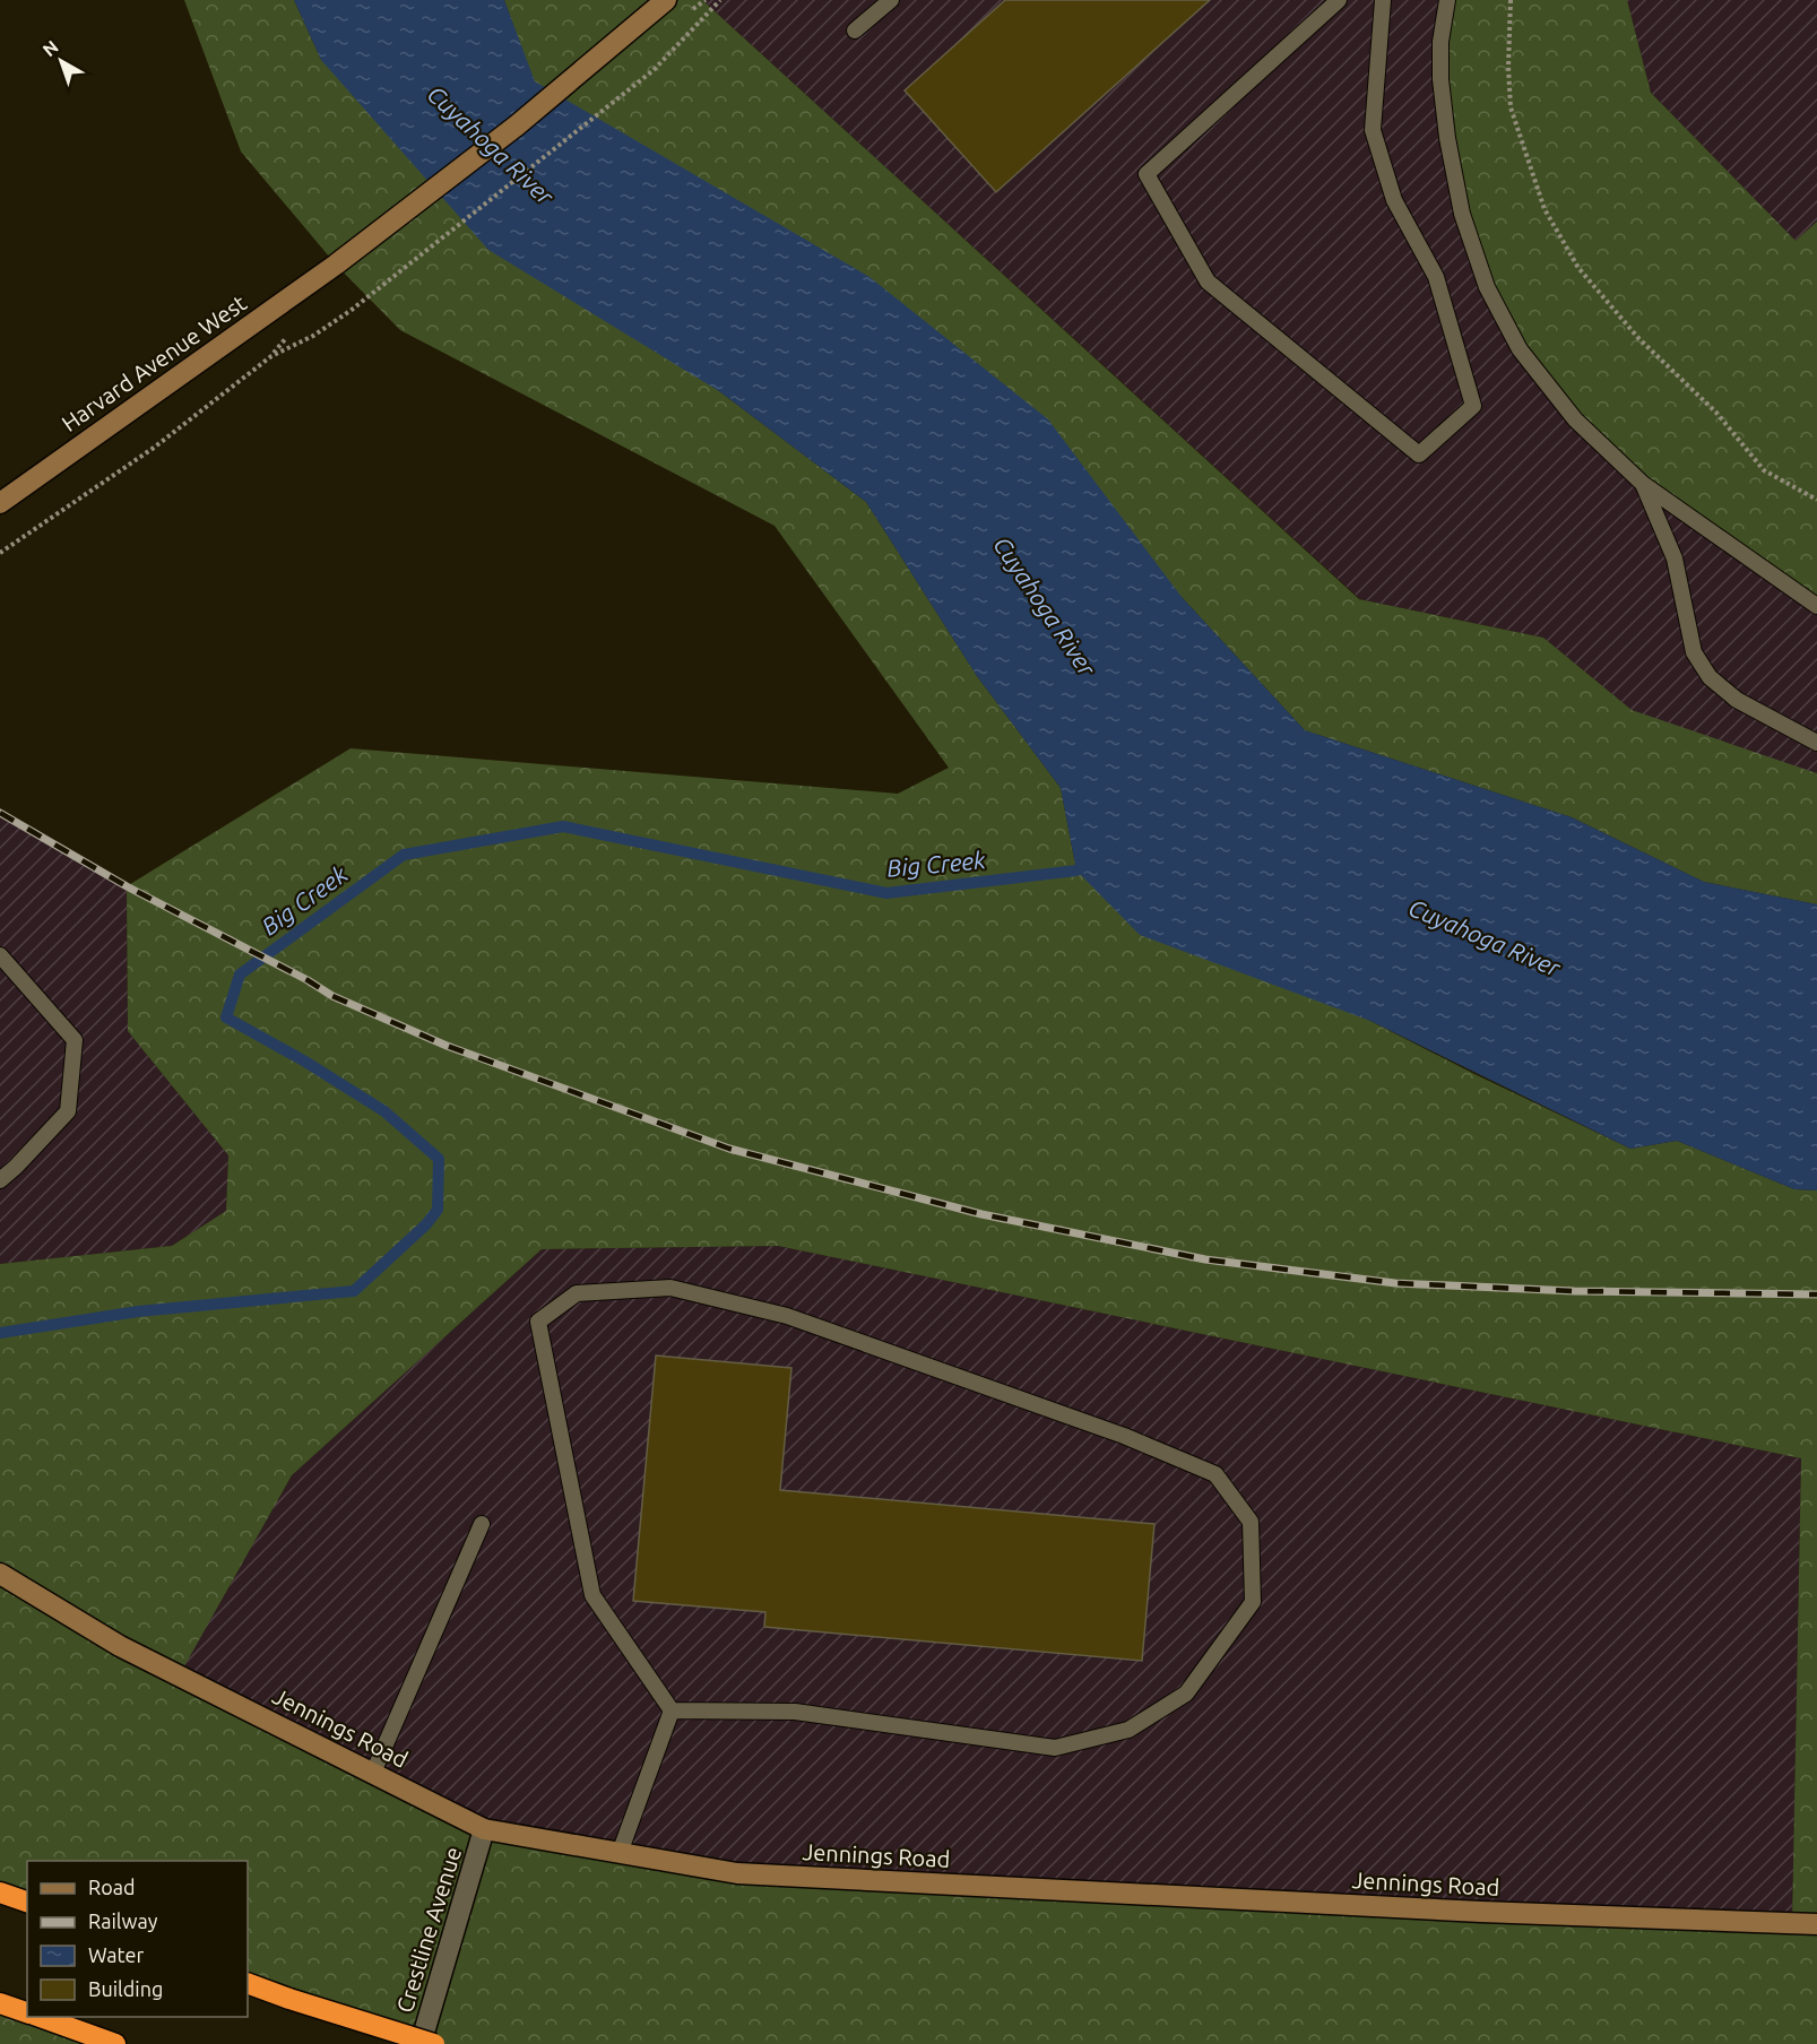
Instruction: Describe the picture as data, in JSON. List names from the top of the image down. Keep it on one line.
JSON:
{"streets":{"street":["Harvard Avenue West","Jennings Road","Crestline Avenue"]},"crossings":[["Jennings Road","Crestline Avenue"]],"water":["Cuyahoga River","Big Creek"],"legend":["Road","Railway","Water","Building"],"north":"top left"}
